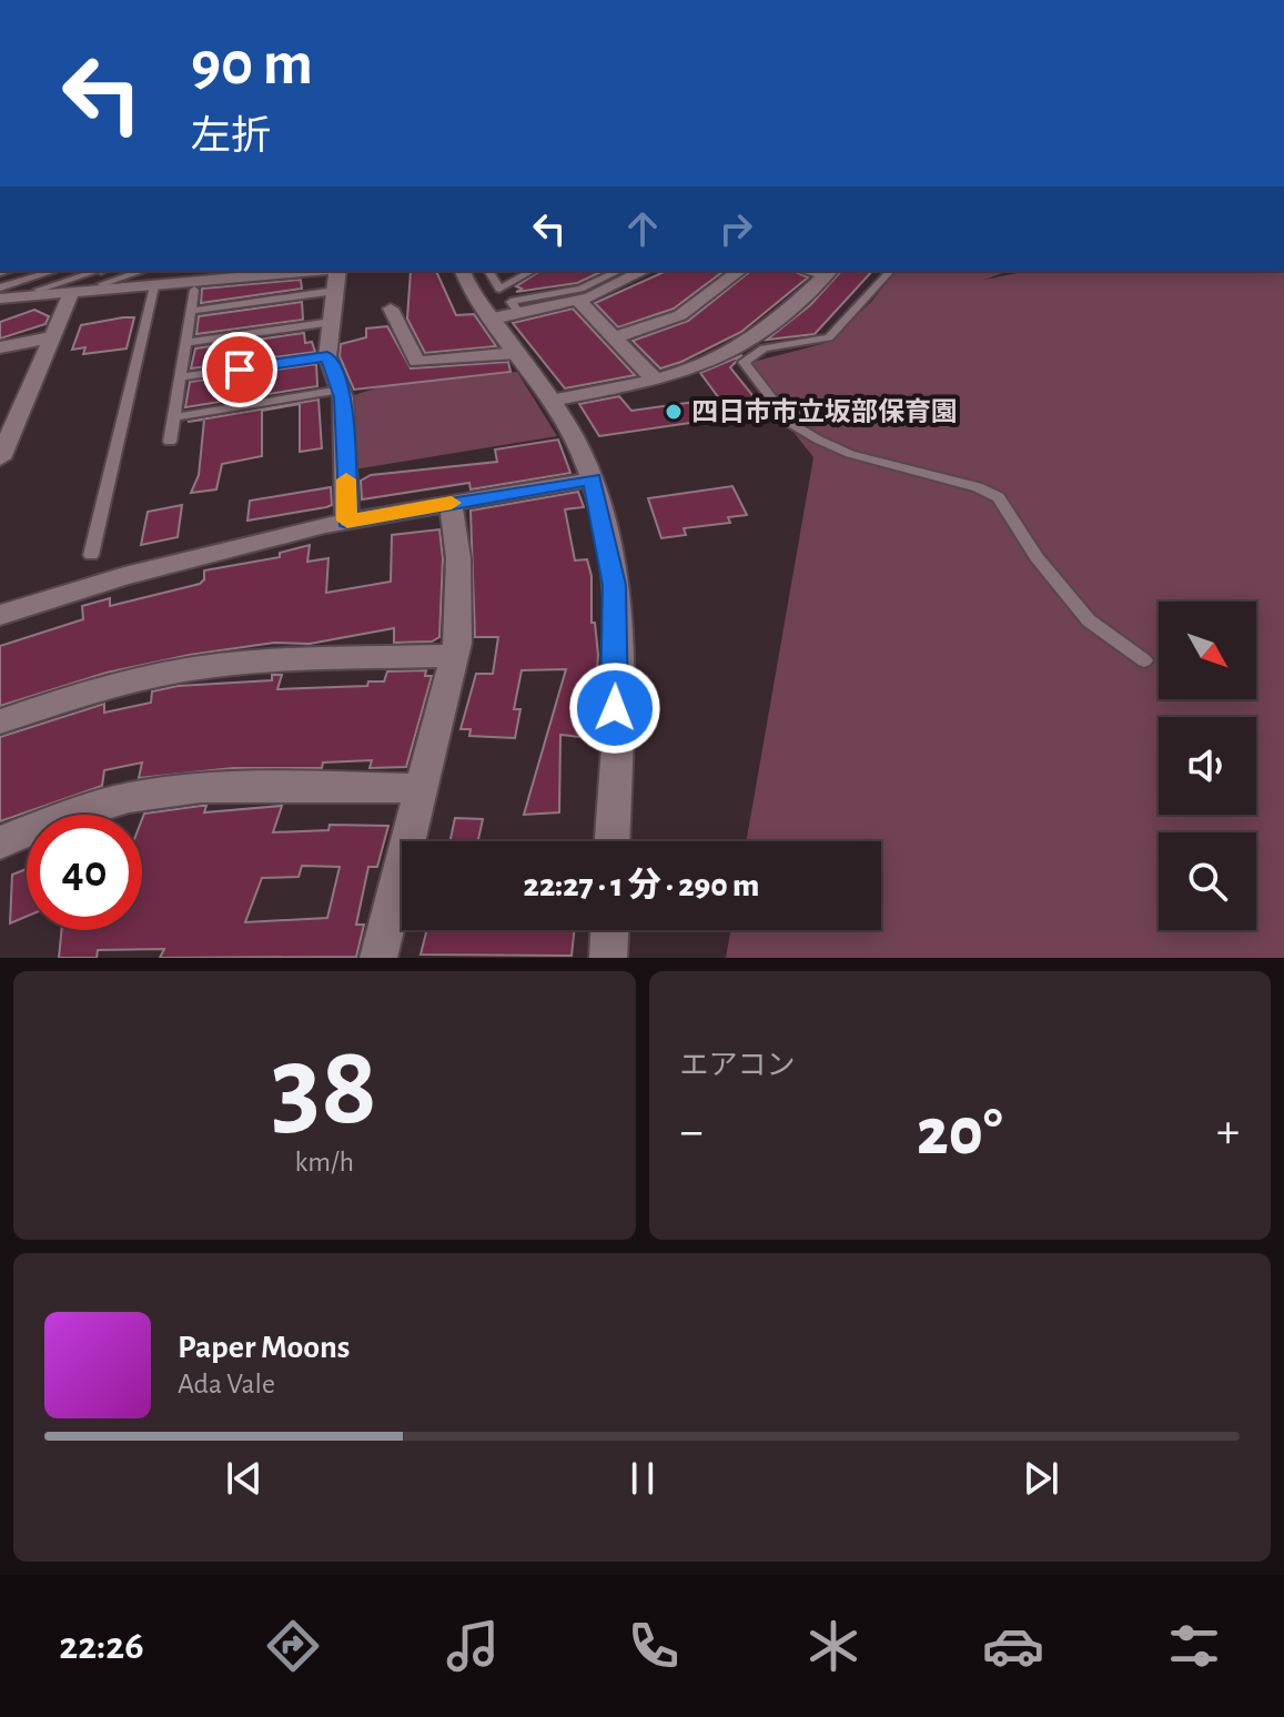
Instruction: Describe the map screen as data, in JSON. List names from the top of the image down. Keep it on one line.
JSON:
{"places":["四日市市立坂部保育園"],"north":"bottom right","page":{"turn":["90 m","左折"],"limit":"40","trip":"22:27 · 1 分 · 290 m","tile":[["38","km/h"],"エアコン"],"heat":["−","20°","+"],"song":["Paper Moons","Ada Vale"],"tabs":"22:26"}}
